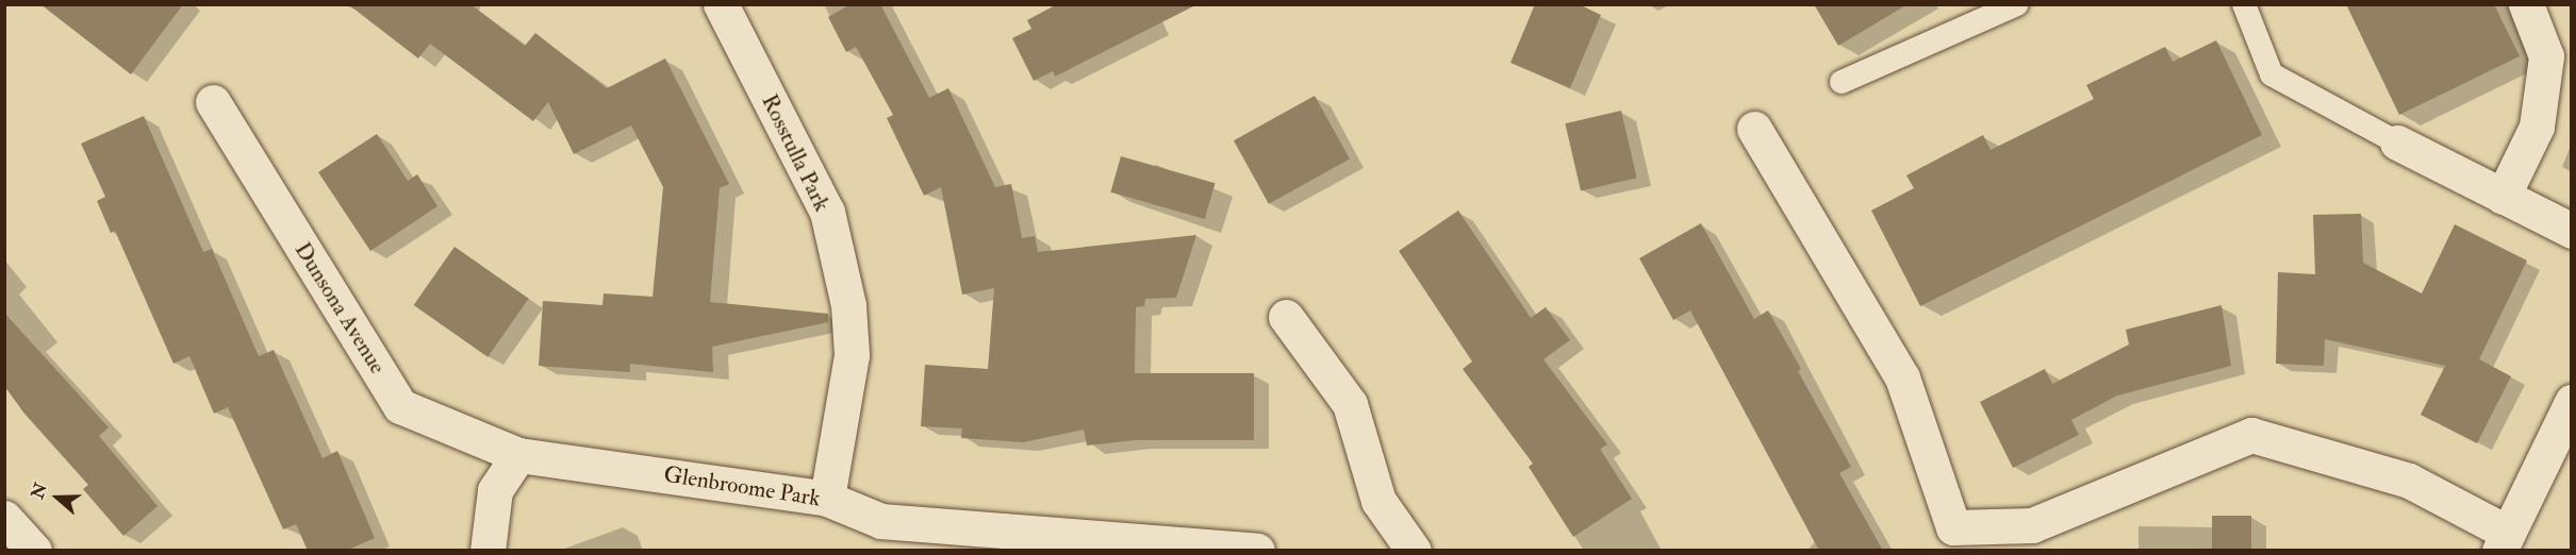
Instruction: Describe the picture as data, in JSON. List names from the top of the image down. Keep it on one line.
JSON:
{"streets":{"street":["Rosstulla Park","Dunsona Avenue","Glenbroome Park"]},"crossings":[["Rosstulla Park","Glenbroome Park"],["Dunsona Avenue","Glenbroome Park"]],"north":"left"}
